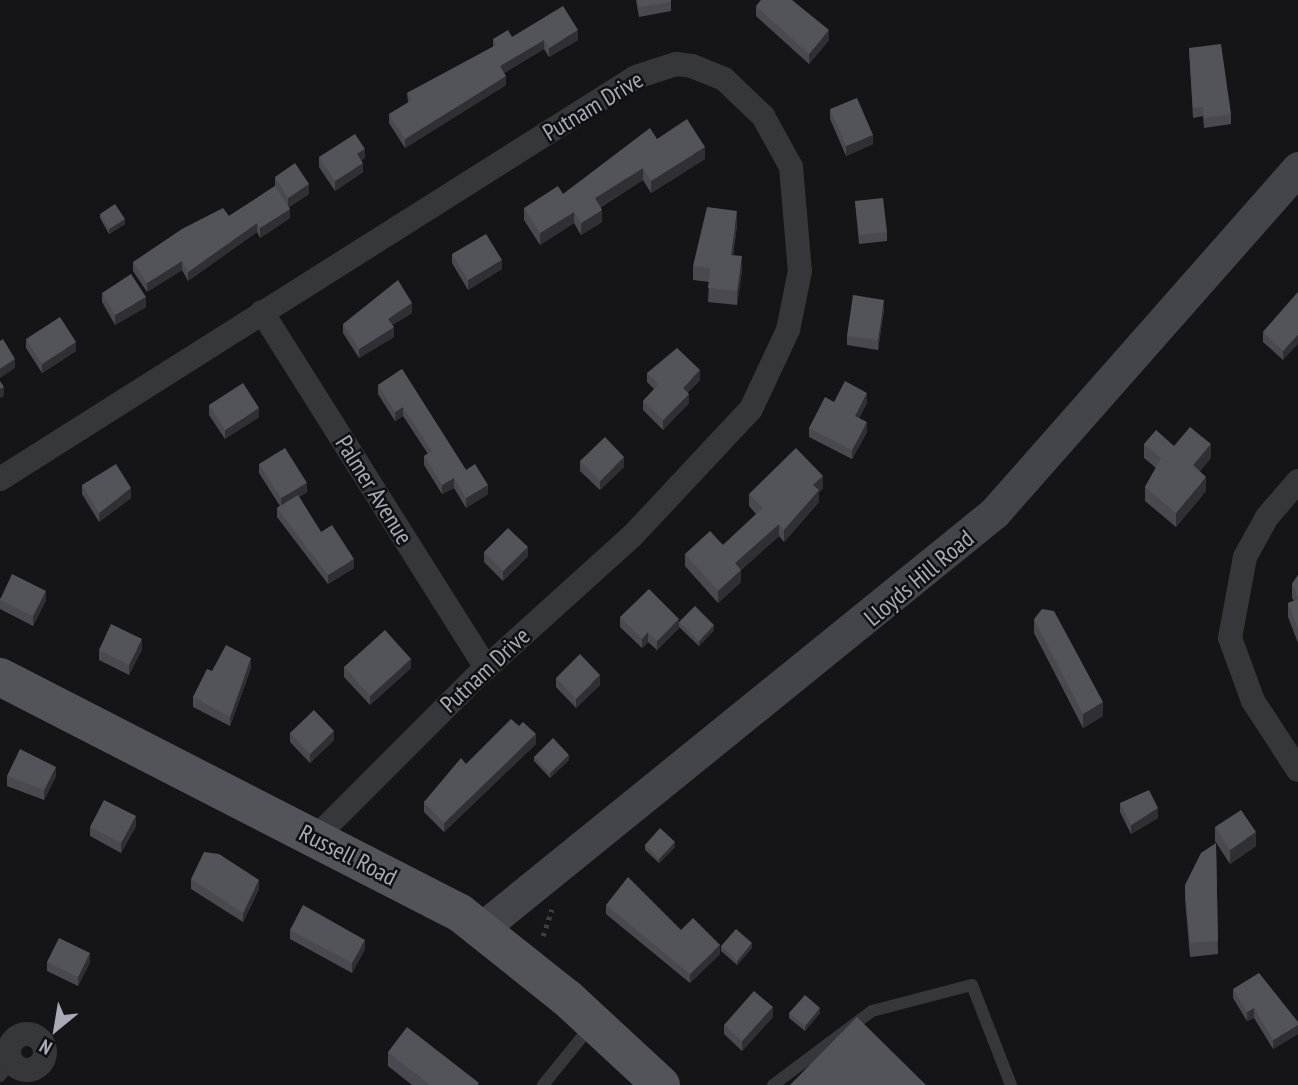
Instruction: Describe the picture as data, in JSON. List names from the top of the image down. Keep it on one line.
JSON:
{"streets":{"main road":["Lloyds Hill Road","Russell Road"],"street":["Putnam Drive","Palmer Avenue"]},"crossings":[["Putnam Drive","Palmer Avenue"],["Putnam Drive","Russell Road"],["Lloyds Hill Road","Russell Road"]],"north":"bottom left"}
